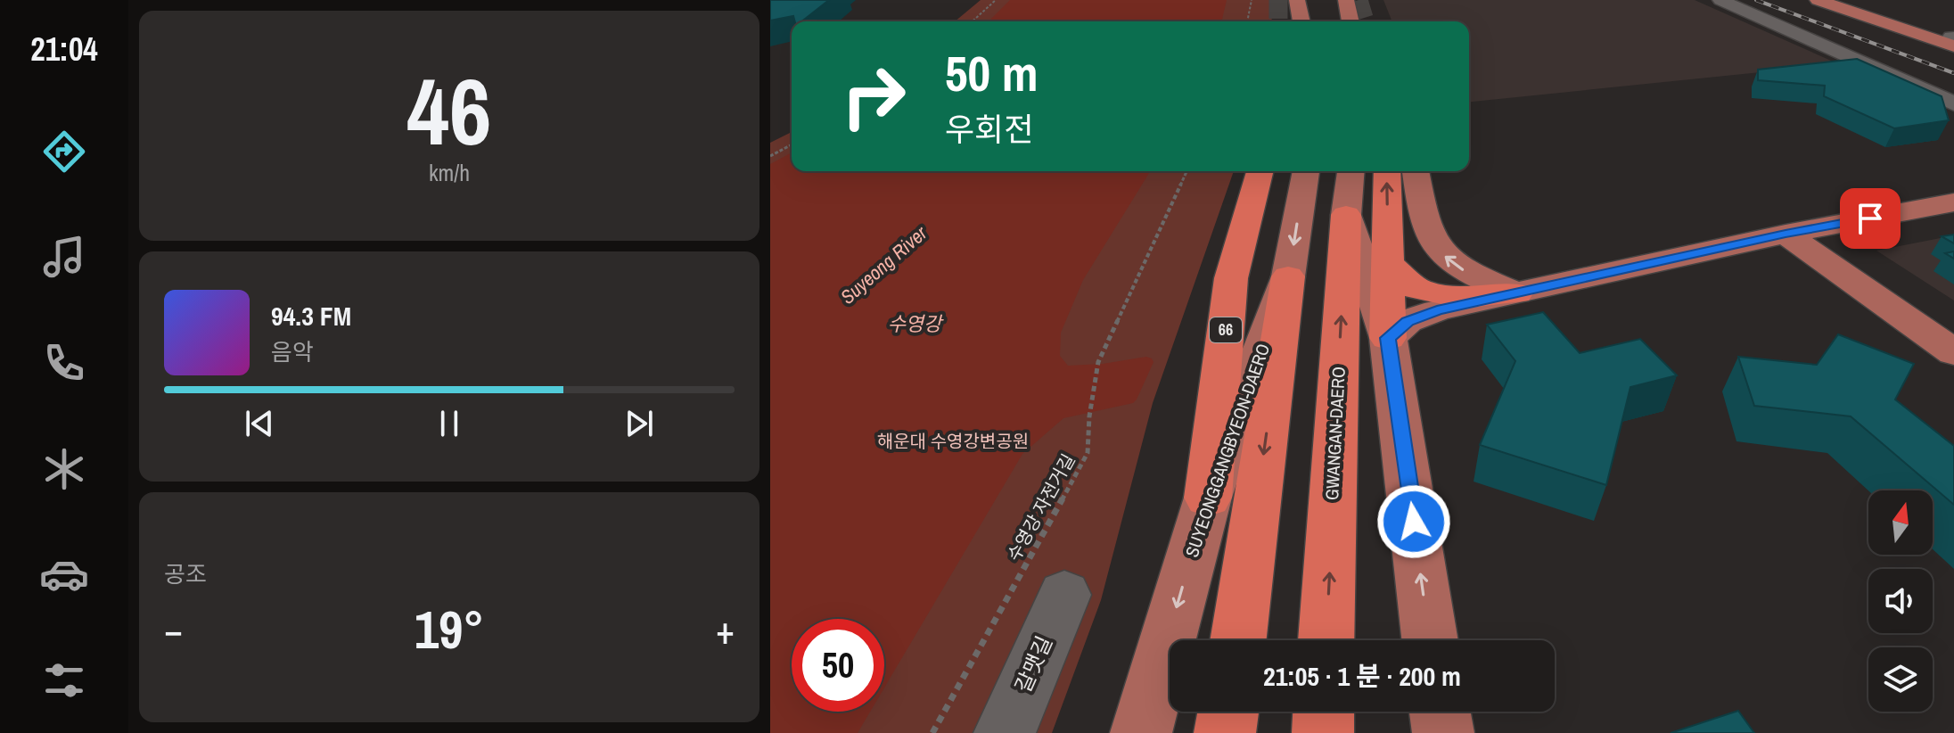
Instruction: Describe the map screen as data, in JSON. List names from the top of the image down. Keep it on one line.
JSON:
{"streets":{"highway":["66","GWANGAN-DAERO"],"main road":["SUYEONGGANGBYEON-DAERO"],"street":["갈맷길"],"path":["수영강 자전거길"]},"crossings":[["66","SUYEONGGANGBYEON-DAERO"]],"water":["Suyeong River","수영강"],"parks":["해운대 수영강변공원"],"north":"top","page":{"tabs":"21:04","tile":[["46","km/h"],"공조"],"turn":["50 m","우회전"],"song":["94.3 FM","음악"],"heat":["−","19°","+"],"limit":"50","trip":"21:05 · 1 분 · 200 m"}}
